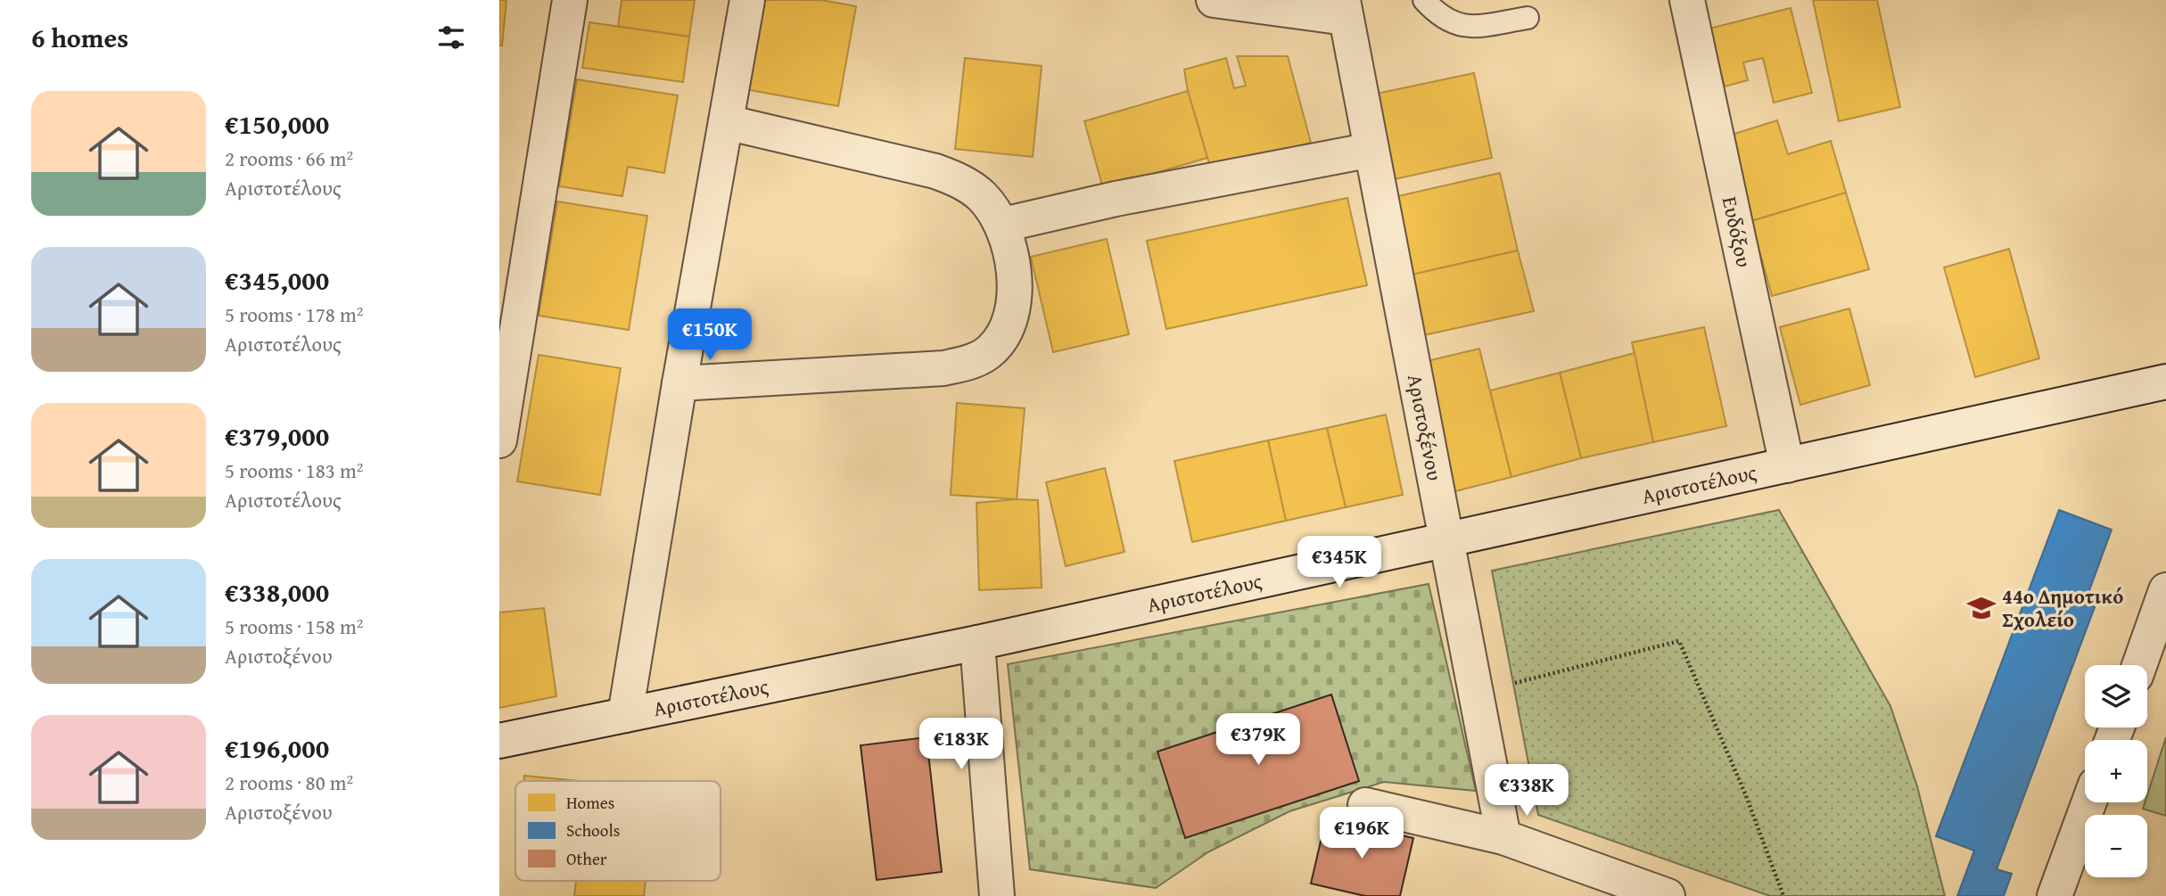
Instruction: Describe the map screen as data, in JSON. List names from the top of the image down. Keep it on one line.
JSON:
{"streets":{"street":["Ευδόξου","Αριστοξένου","Αριστοτέλους"]},"crossings":[["Ευδόξου","Αριστοτέλους"],["Αριστοξένου","Αριστοτέλους"]],"places":{"school or university":["44ο Δημοτικό Σχολείο"]},"legend":["Homes","Schools","Other"],"page":{"heading":"6 homes","list":[{"name":"€150,000","note":"2 rooms · 66 m² · Αριστοτέλους"},{"name":"€345,000","note":"5 rooms · 178 m² · Αριστοτέλους"},{"name":"€379,000","note":"5 rooms · 183 m² · Αριστοτέλους"},{"name":"€338,000","note":"5 rooms · 158 m² · Αριστοξένου"},{"name":"€196,000","note":"2 rooms · 80 m² · Αριστοξένου"}],"price":["€150K","€345K","€379K","€183K","€338K","€196K"],"map_buttons":["+","−"]}}
